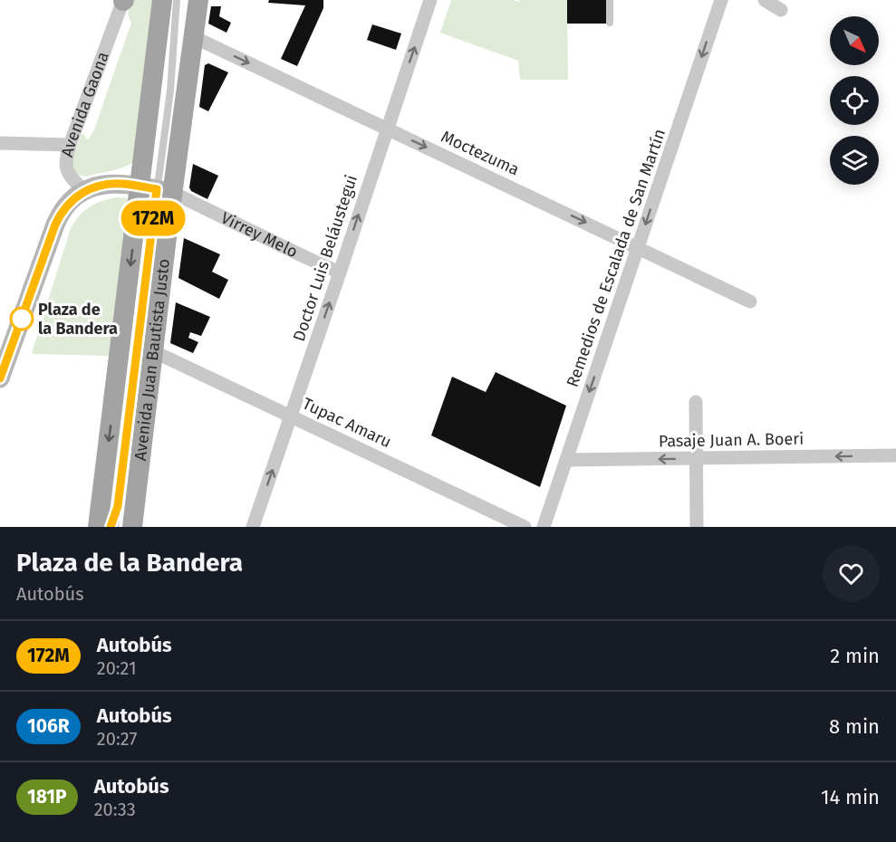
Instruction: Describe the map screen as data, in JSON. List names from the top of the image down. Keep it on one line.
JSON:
{"streets":{"main road":["Virrey Melo","Avenida Juan Bautista Justo"],"street":["Avenida Gaona","Moctezuma","Doctor Luis Beláustegui","Remedios de Escalada de San Martín","Tupac Amaru","Pasaje Juan A. Boeri"]},"crossings":[["Avenida Gaona","Virrey Melo"],["Moctezuma","Doctor Luis Beláustegui"],["Moctezuma","Remedios de Escalada de San Martín"],["Moctezuma","Avenida Juan Bautista Justo"],["Virrey Melo","Doctor Luis Beláustegui"],["Virrey Melo","Avenida Juan Bautista Justo"],["Doctor Luis Beláustegui","Tupac Amaru"],["Remedios de Escalada de San Martín","Pasaje Juan A. Boeri"],["Avenida Juan Bautista Justo","Tupac Amaru"]],"one_way":["Moctezuma","Doctor Luis Beláustegui","Remedios de Escalada de San Martín","Pasaje Juan A. Boeri"],"places":["Plaza de la Bandera"],"lines":["bus line 172M"],"north":"bottom right","page":{"on_map":"172M","heading":["Plaza de la Bandera","Autobús"],"list":[{"mark":"172M","name":"Autobús","note":"20:21","value":"2 min"},{"mark":"106R","name":"Autobús","note":"20:27","value":"8 min"},{"mark":"181P","name":"Autobús","note":"20:33","value":"14 min"}]}}
